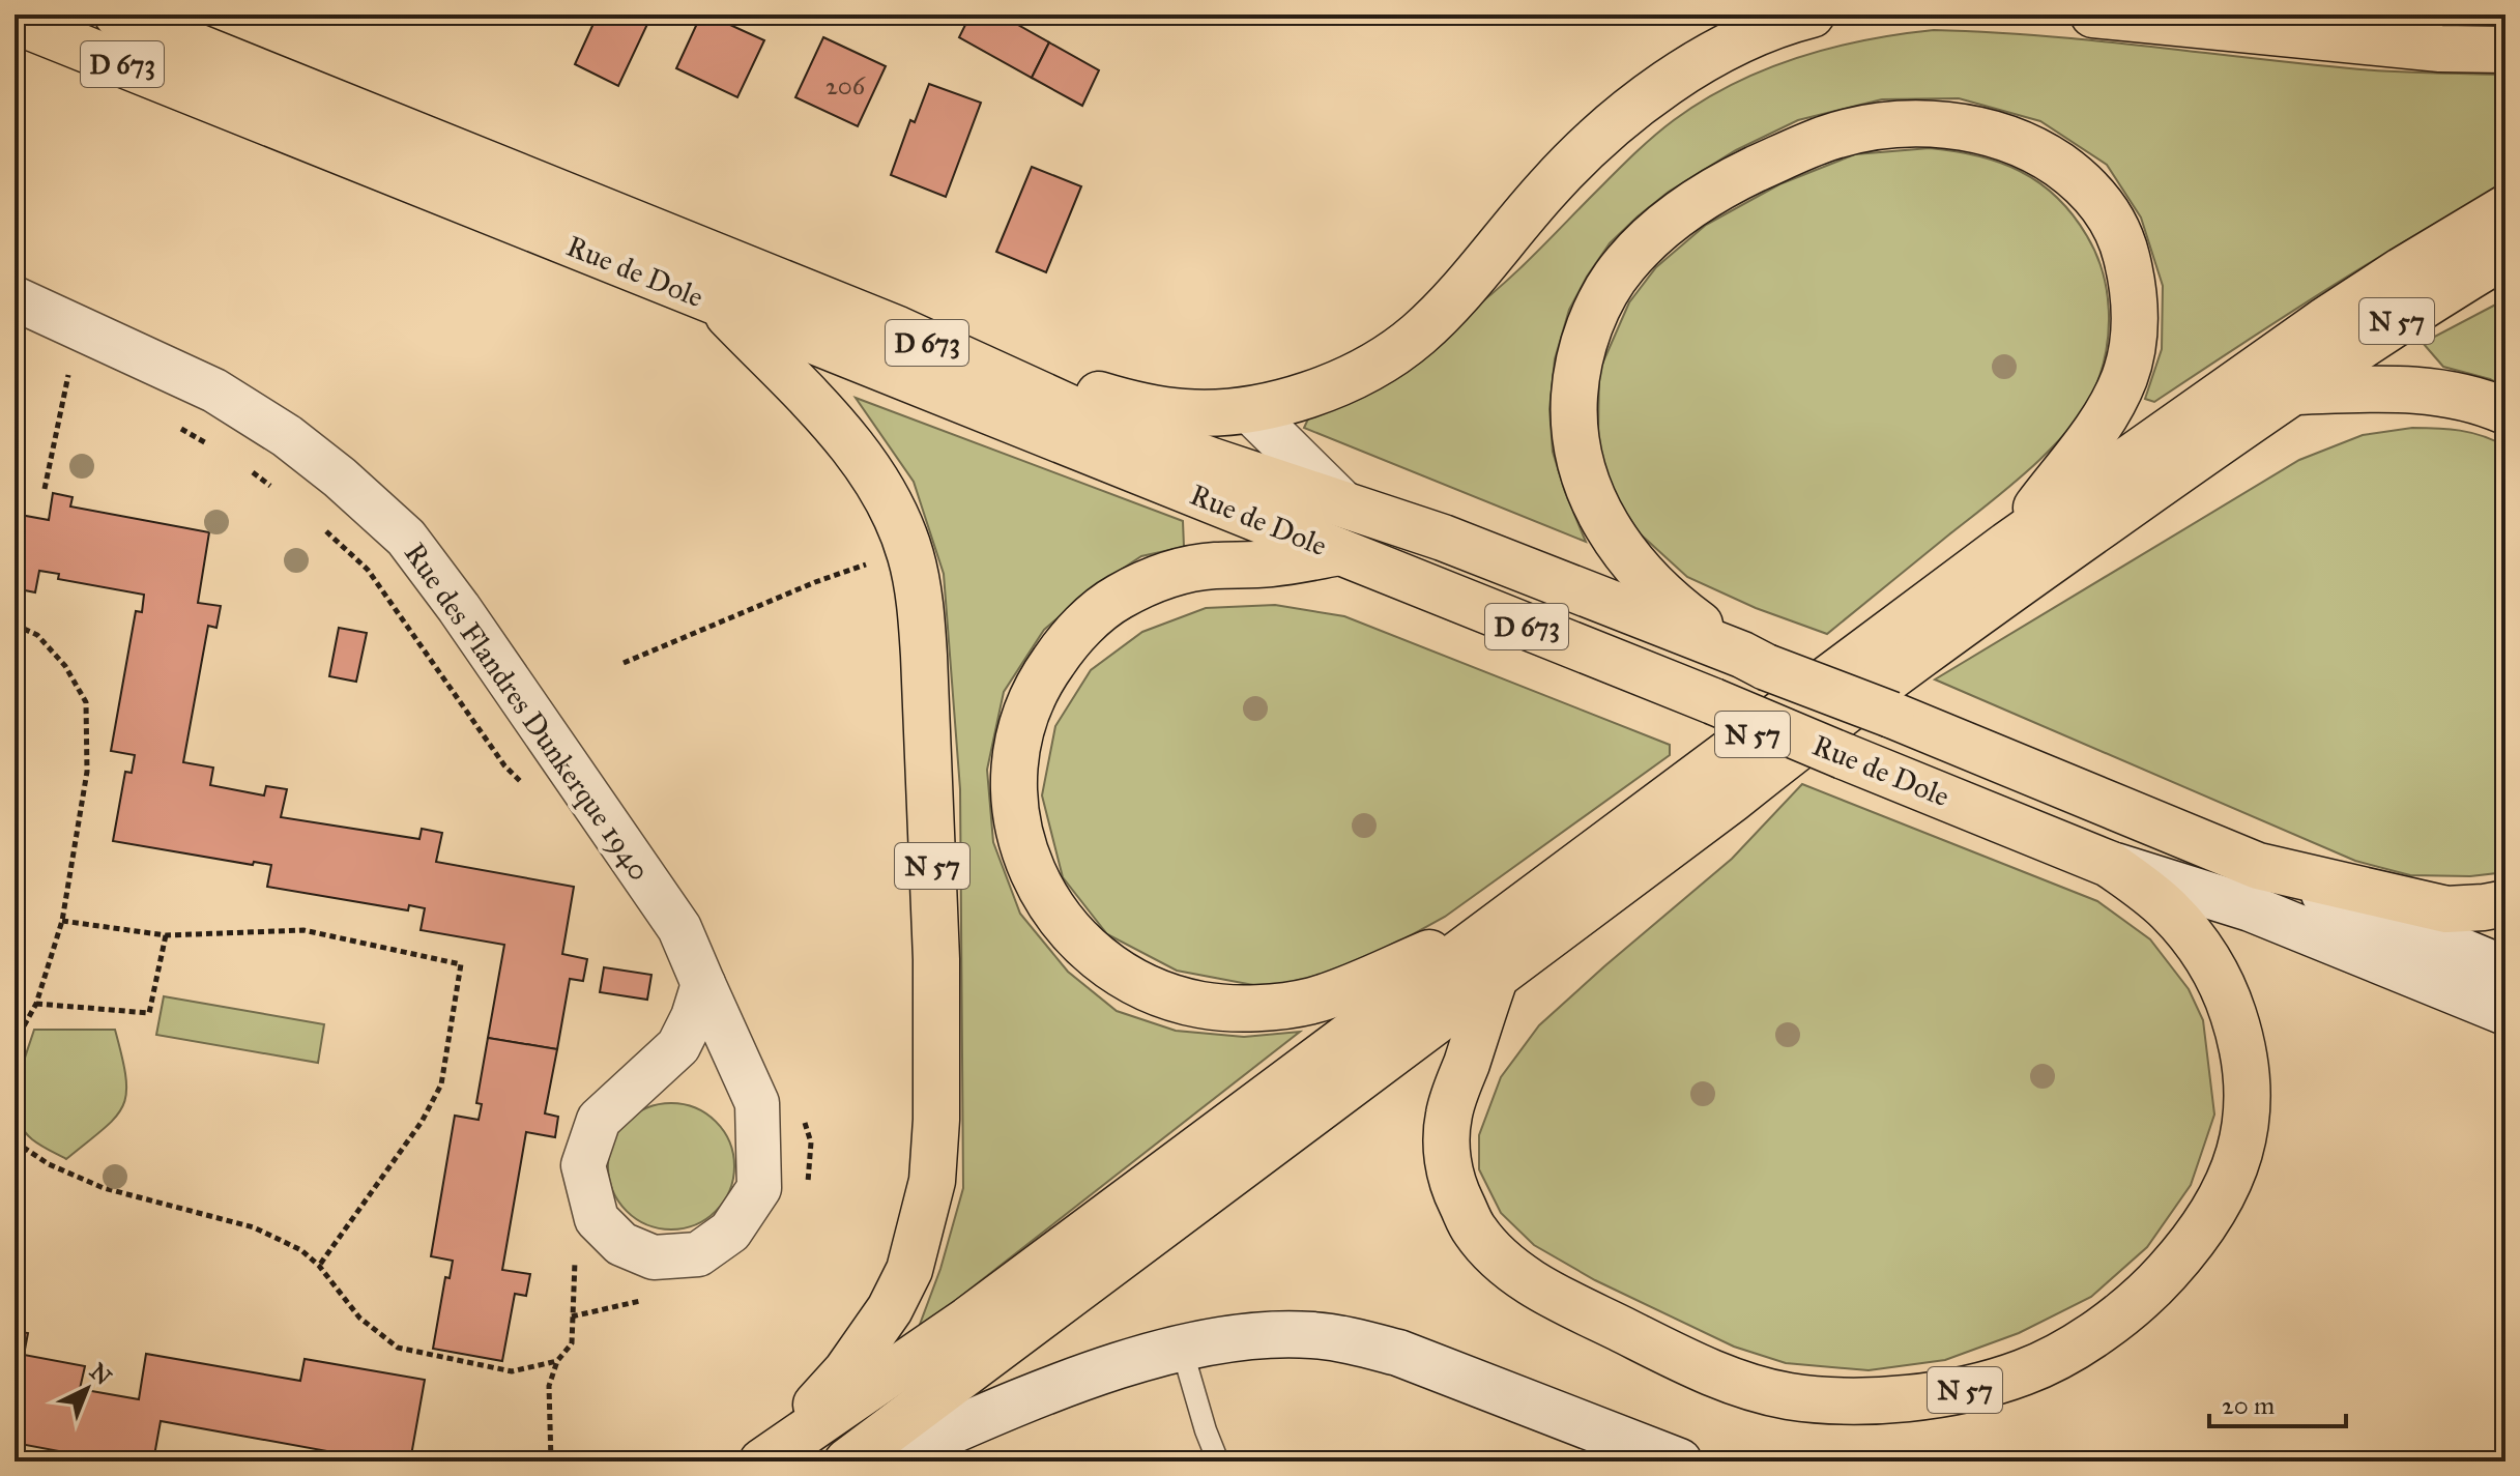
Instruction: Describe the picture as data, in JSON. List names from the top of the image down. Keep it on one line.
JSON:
{"streets":{"main road":["D 673","Rue de Dole","N 57"],"street":["Rue des Flandres Dunkerque 1940"]},"crossings":[["Rue de Dole","N 57"]],"house_numbers":["206"],"scale_bar":"20 m","north":"top right"}
